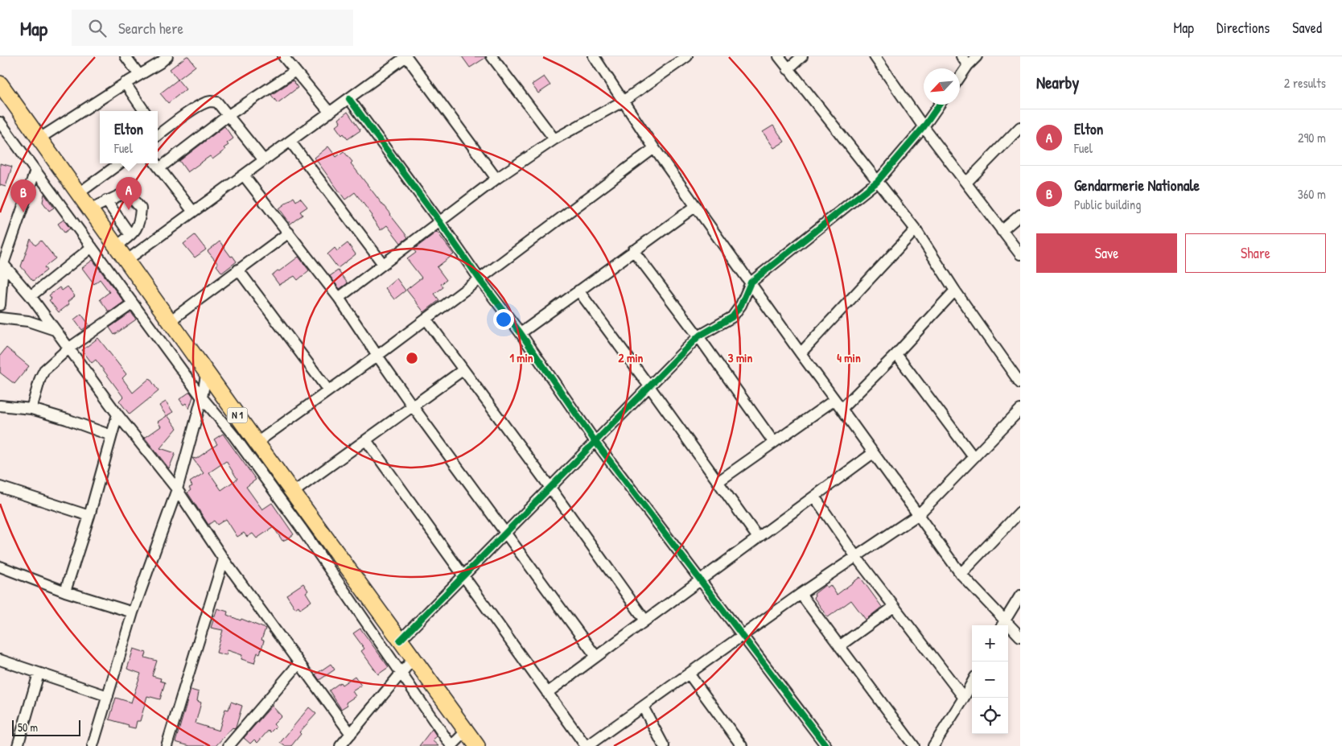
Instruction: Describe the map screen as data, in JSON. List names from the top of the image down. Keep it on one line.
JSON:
{"streets":{"highway":["N 1"]},"scale_bar":"50 m","north":"bottom left","page":{"header":"Map","search":"Search here","nav":["Map","Directions","Saved"],"heading":["Nearby","2 results"],"list":[{"mark":"A","name":"Elton","note":"Fuel","value":"290 m"},{"mark":"B","name":"Gendarmerie Nationale","note":"Public building","value":"360 m"}],"popup":["Elton","Fuel"],"pins":["A","B"],"buttons":["Save","Share"],"map_buttons":["+","−"],"scale":"50 m"},"rings":["1 min","2 min","3 min","4 min"]}
